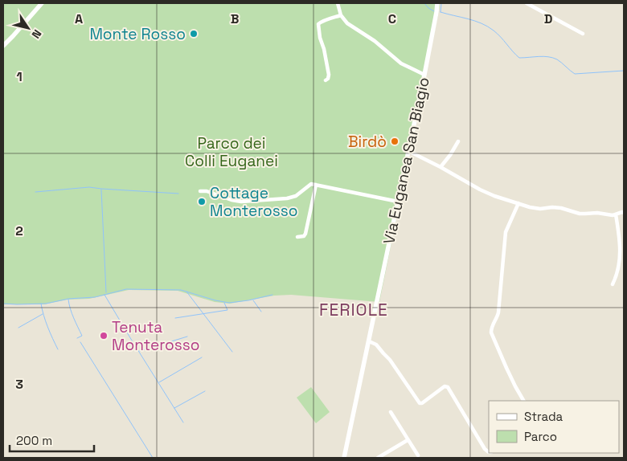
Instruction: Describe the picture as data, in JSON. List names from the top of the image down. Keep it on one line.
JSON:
{"streets":{"main road":["Via Euganea San Biagio"]},"districts":["FERIOLE"],"parks":["Parco dei Colli Euganei"],"places":["Monte Rosso","Birdò","Cottage Monterosso","Tenuta Monterosso"],"legend":["Strada","Parco"],"scale_bar":"200 m","north":"bottom right","grid":{"columns":["A","B","C","D"],"rows":["1","2","3"]}}
